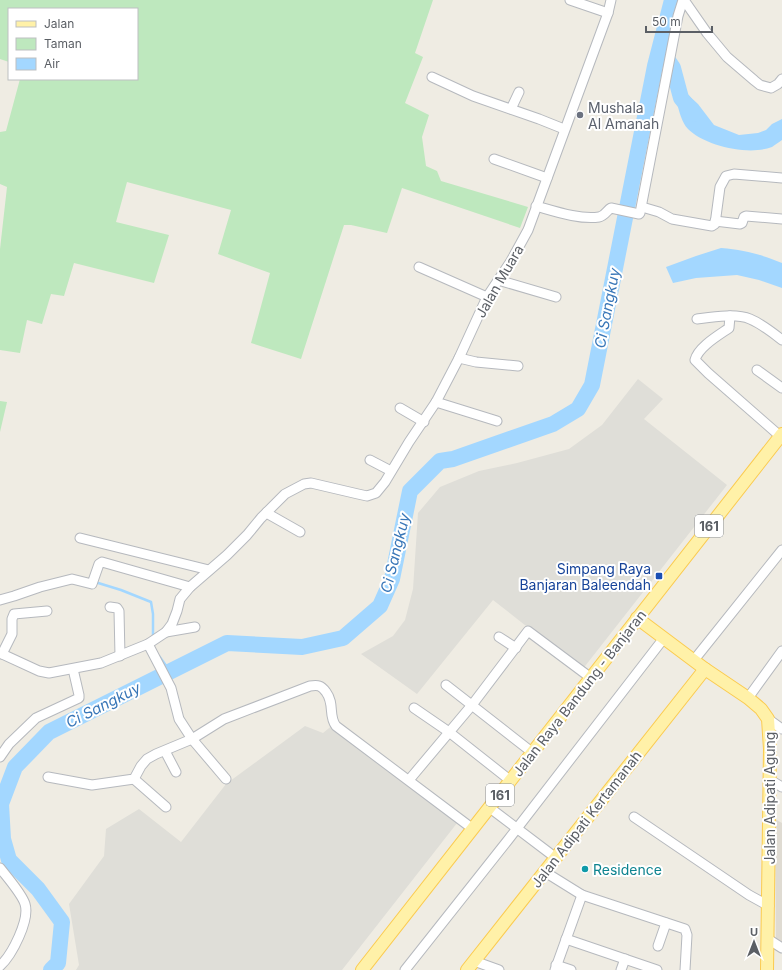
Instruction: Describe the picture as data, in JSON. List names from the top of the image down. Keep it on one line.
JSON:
{"streets":{"main road":["161","Jalan Raya Bandung - Banjaran","Jalan Adipati Agung","Jalan Adipati Kertamanah"],"street":["Jalan Muara"]},"crossings":[["Jalan Raya Bandung - Banjaran","Jalan Adipati Agung"],["Jalan Adipati Agung","Jalan Adipati Kertamanah"]],"water":["Ci Sangkuy"],"places":{"other":["Mushala Al Amanah","Residence"],"transit":["Simpang Raya Banjaran Baleendah"]},"legend":["Jalan","Taman","Air"],"scale_bar":"50 m","north":"top"}
